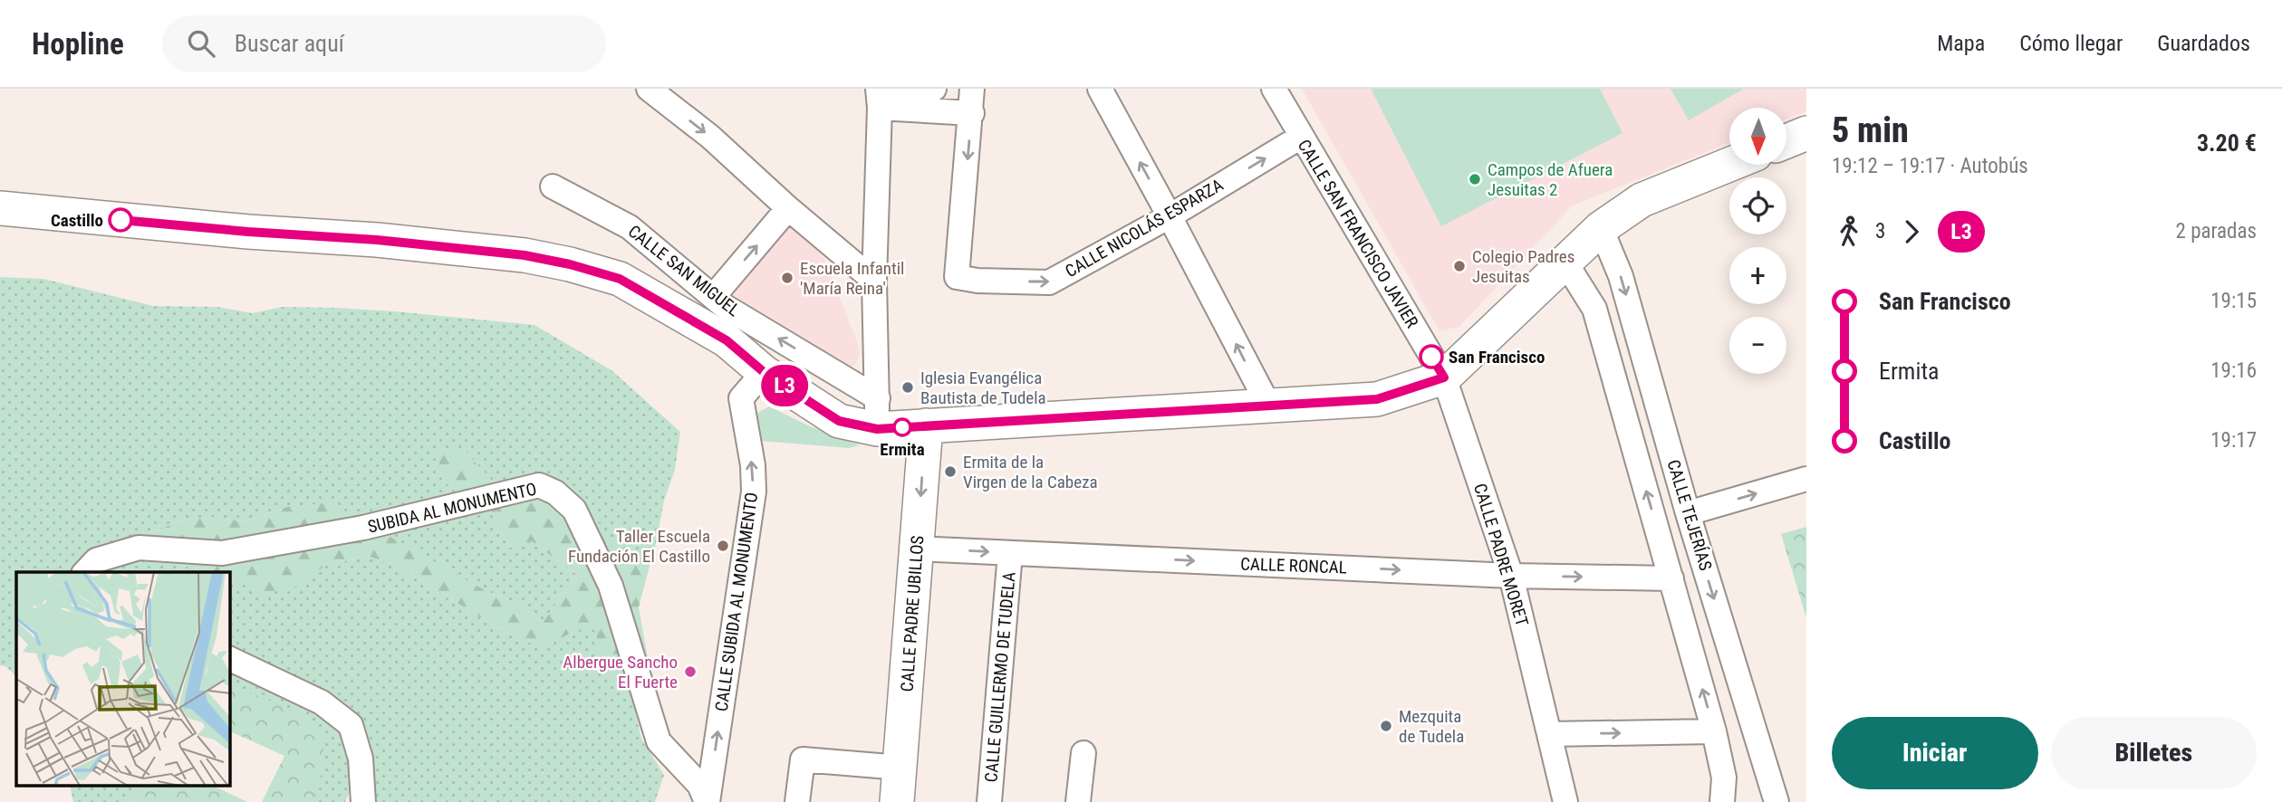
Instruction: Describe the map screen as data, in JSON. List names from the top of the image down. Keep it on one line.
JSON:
{"streets":{"street":["CALLE NICOLÁS ESPARZA","CALLE SAN FRANCISCO JAVIER","CALLE SAN MIGUEL","SUBIDA AL MONUMENTO","CALLE TEJERÍAS","CALLE PADRE MORET","CALLE RONCAL","CALLE SUBIDA AL MONUMENTO","CALLE PADRE UBILLOS","CALLE GUILLERMO DE TUDELA"]},"crossings":[["CALLE NICOLÁS ESPARZA","CALLE SAN FRANCISCO JAVIER"],["CALLE SAN FRANCISCO JAVIER","CALLE PADRE MORET"],["SUBIDA AL MONUMENTO","CALLE SUBIDA AL MONUMENTO"],["CALLE TEJERÍAS","CALLE RONCAL"],["CALLE PADRE MORET","CALLE RONCAL"],["CALLE RONCAL","CALLE PADRE UBILLOS"],["CALLE RONCAL","CALLE GUILLERMO DE TUDELA"]],"one_way":["CALLE SUBIDA AL MONUMENTO"],"places":["Campos de Afuera Jesuitas 2","Castillo","Colegio Padres Jesuitas","Escuela Infantil 'María Reina'","San Francisco","Iglesia Evangélica Bautista de Tudela","Ermita","Ermita de la Virgen de la Cabeza","Taller Escuela Fundación El Castillo","Albergue Sancho El Fuerte","Mezquita de Tudela"],"lines":["bus line L3"],"north":"bottom","page":{"header":"Hopline","search":"Buscar aquí","nav":["Mapa","Cómo llegar","Guardados"],"on_map":"L3","heading":["5 min","19:12 – 19:17 · Autobús","3.20 €"],"map_buttons":["+","−"],"legs":["3","L3","2 paradas"],"list":[{"name":"San Francisco","value":"19:15"},{"name":"Ermita","value":"19:16"},{"name":"Castillo","value":"19:17"}],"buttons":["Iniciar","Billetes"]}}
